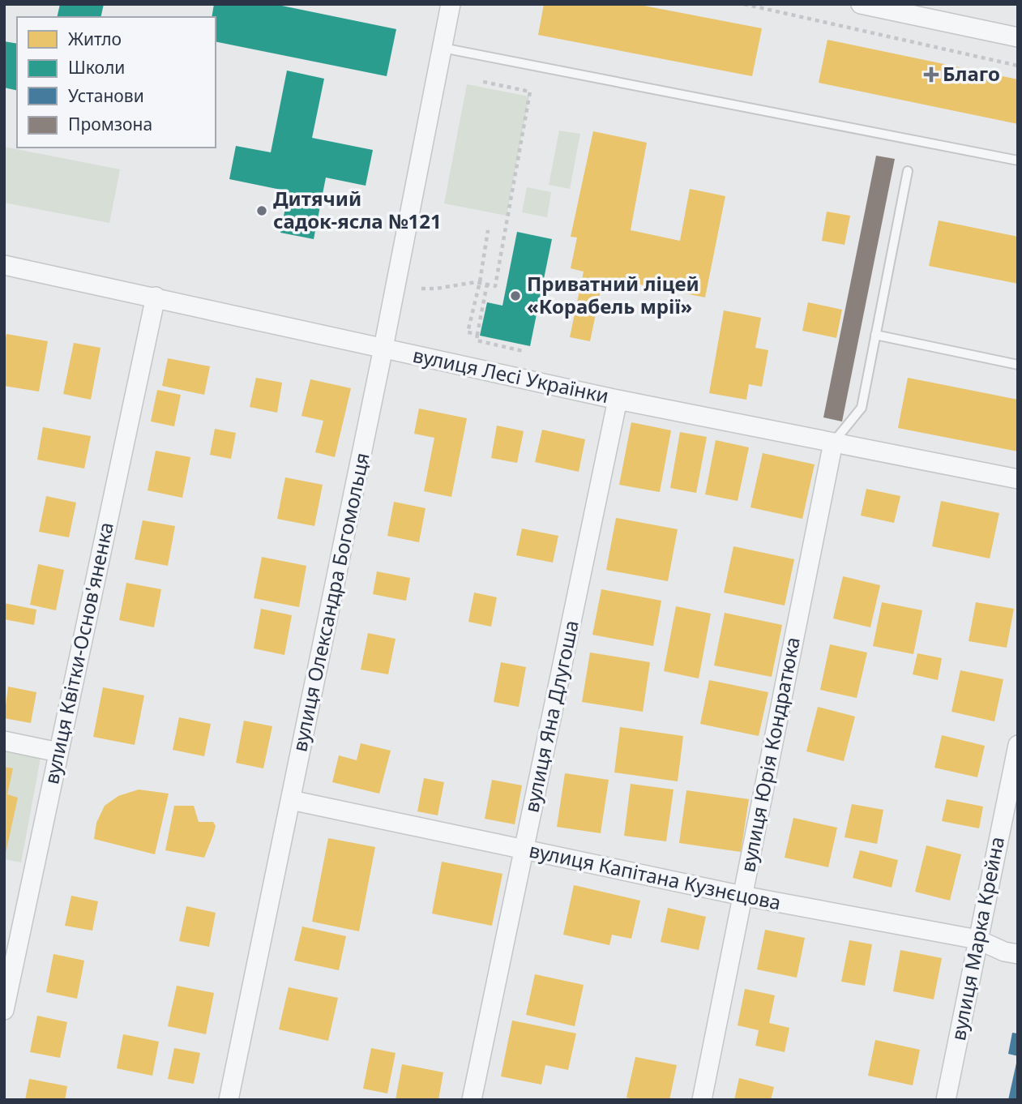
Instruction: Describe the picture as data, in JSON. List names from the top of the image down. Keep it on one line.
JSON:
{"streets":{"street":["вулиця Лесі Українки","вулиця Олександра Богомольця","вулиця Квітки-Основ'яненка","вулиця Яна Длугоша","вулиця Юрія Кондратюка","вулиця Капітана Кузнєцова","вулиця Марка Крейна"]},"crossings":[["вулиця Лесі Українки","вулиця Олександра Богомольця"],["вулиця Лесі Українки","вулиця Квітки-Основ'яненка"],["вулиця Лесі Українки","вулиця Яна Длугоша"],["вулиця Лесі Українки","вулиця Юрія Кондратюка"],["вулиця Олександра Богомольця","вулиця Капітана Кузнєцова"],["вулиця Яна Длугоша","вулиця Капітана Кузнєцова"],["вулиця Юрія Кондратюка","вулиця Капітана Кузнєцова"],["вулиця Капітана Кузнєцова","вулиця Марка Крейна"]],"places":{"health":["Благо"],"other":["Дитячий садок-ясла №121","Приватний ліцей «Корабель мрії»"]},"legend":["Житло","Школи","Установи","Промзона"]}
